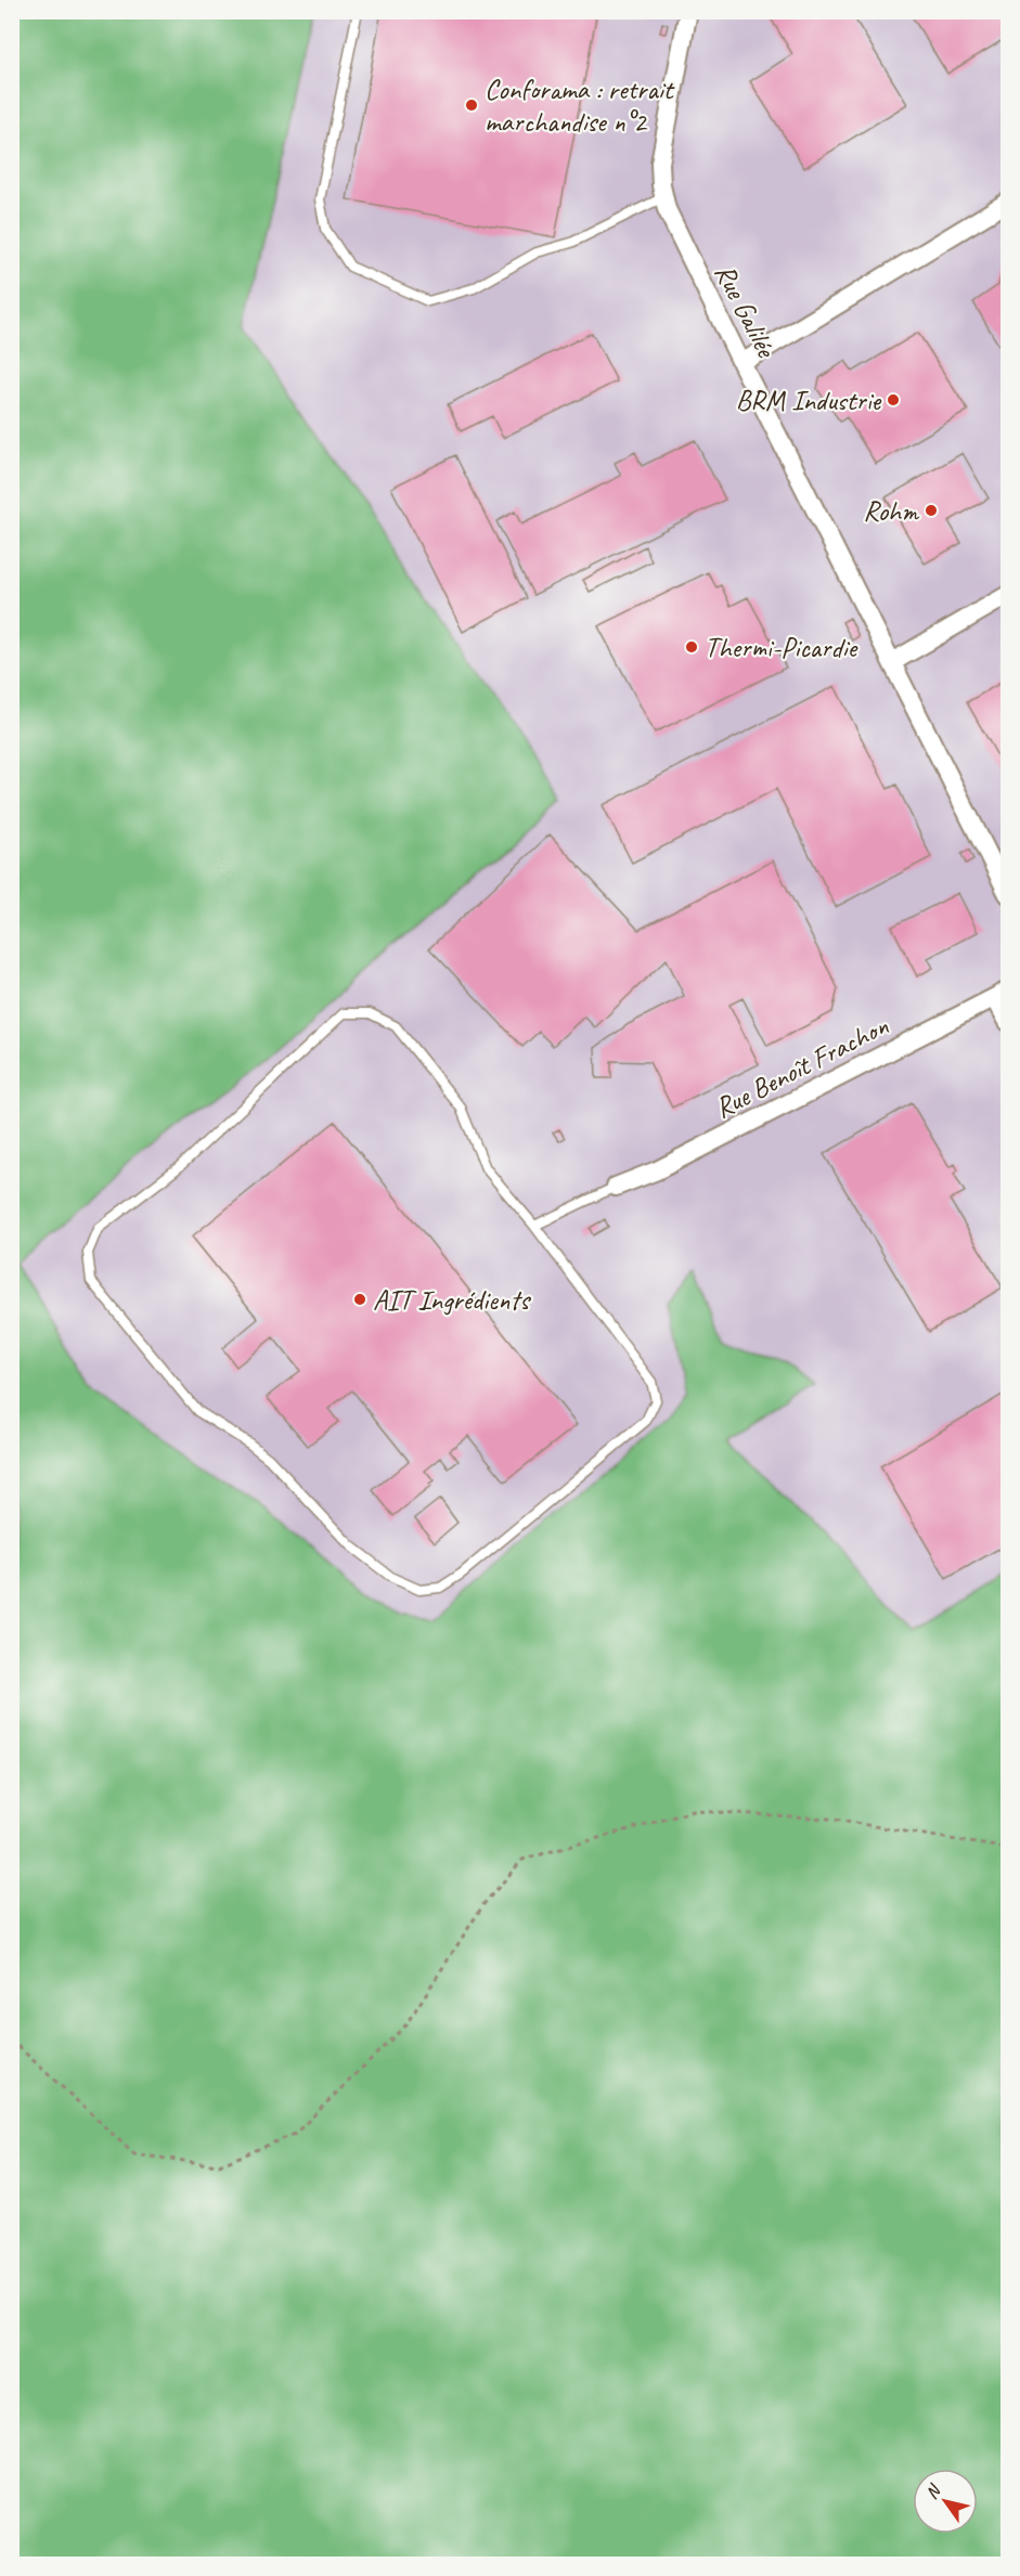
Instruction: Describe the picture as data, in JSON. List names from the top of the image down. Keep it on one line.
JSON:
{"streets":{"street":["Rue Galilée","Rue Benoît Frachon"]},"places":["Conforama : retrait marchandise n°2","BRM Industrie","Rohm","Thermi-Picardie","AIT Ingrédients"],"north":"top left"}
